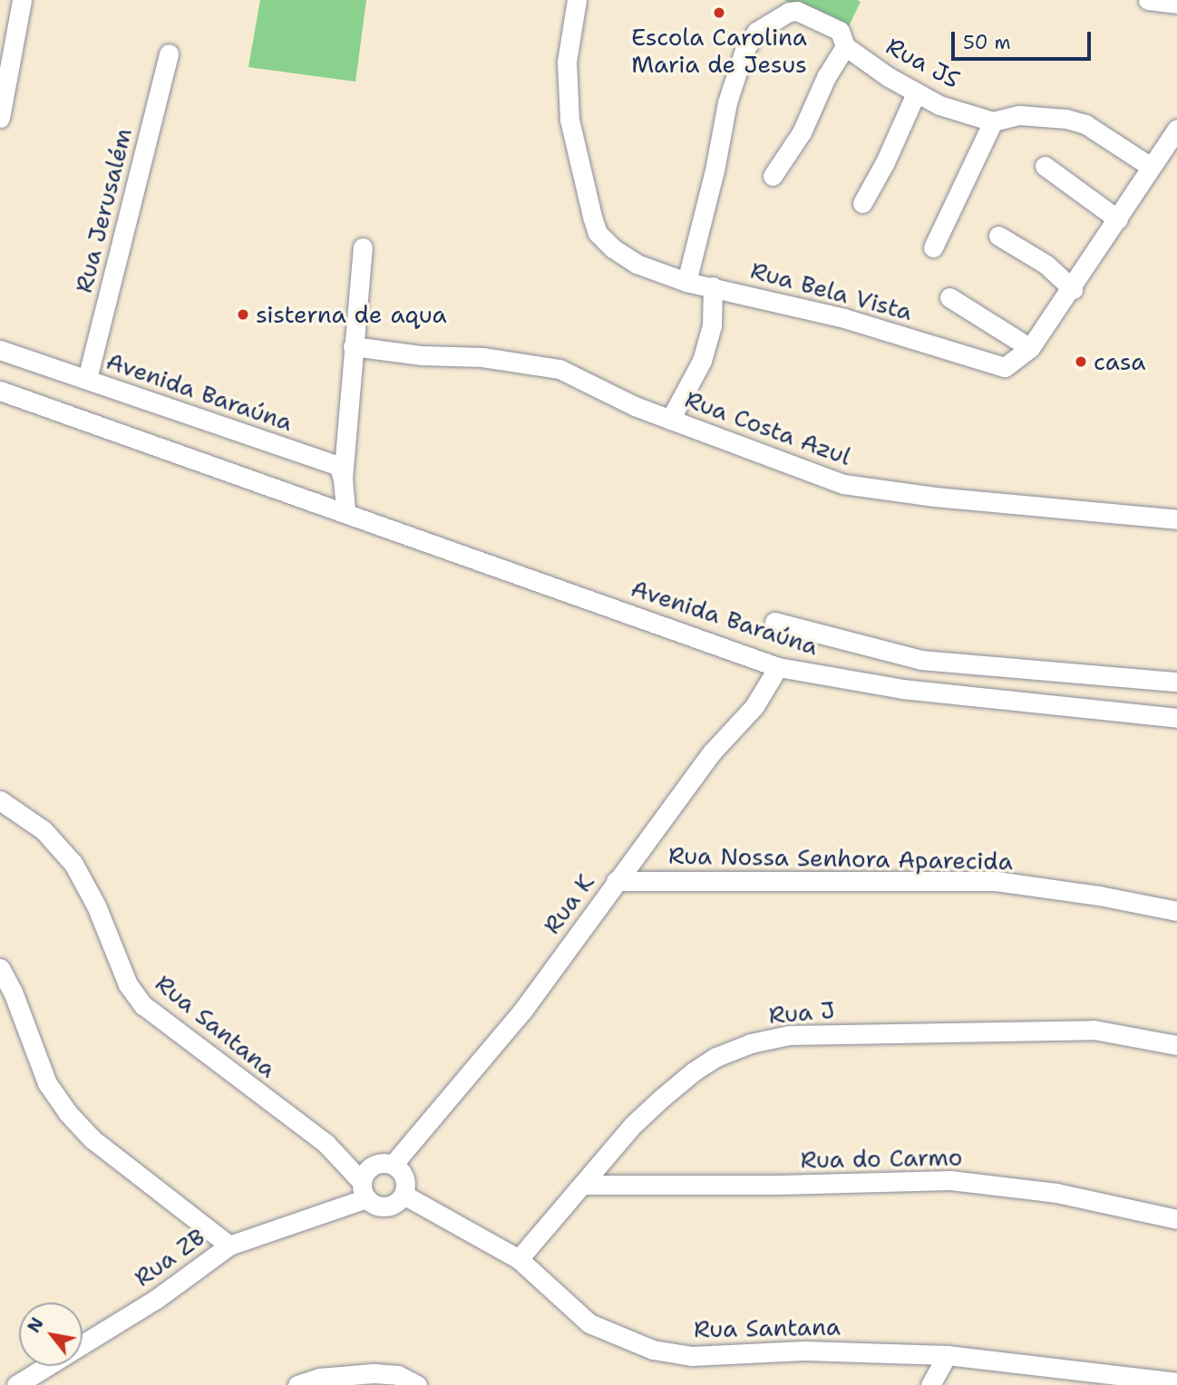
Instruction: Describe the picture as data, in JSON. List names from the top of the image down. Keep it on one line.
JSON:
{"streets":{"street":["Rua JS","Rua Jerusalém","Rua Bela Vista","Avenida Baraúna","Rua Costa Azul","Rua Nossa Senhora Aparecida","Rua K","Rua J","Rua Santana","Rua do Carmo","Rua ZB"]},"crossings":[["Rua JS","Rua Bela Vista"],["Rua Jerusalém","Avenida Baraúna"],["Avenida Baraúna","Rua K"],["Rua Nossa Senhora Aparecida","Rua K"],["Rua K","Rua Santana"],["Rua K","Rua ZB"],["Rua J","Rua Santana"],["Rua J","Rua do Carmo"],["Rua Santana","Rua ZB"]],"places":["Escola Carolina Maria de Jesus","sisterna de aqua","casa"],"scale_bar":"50 m","north":"top left"}
